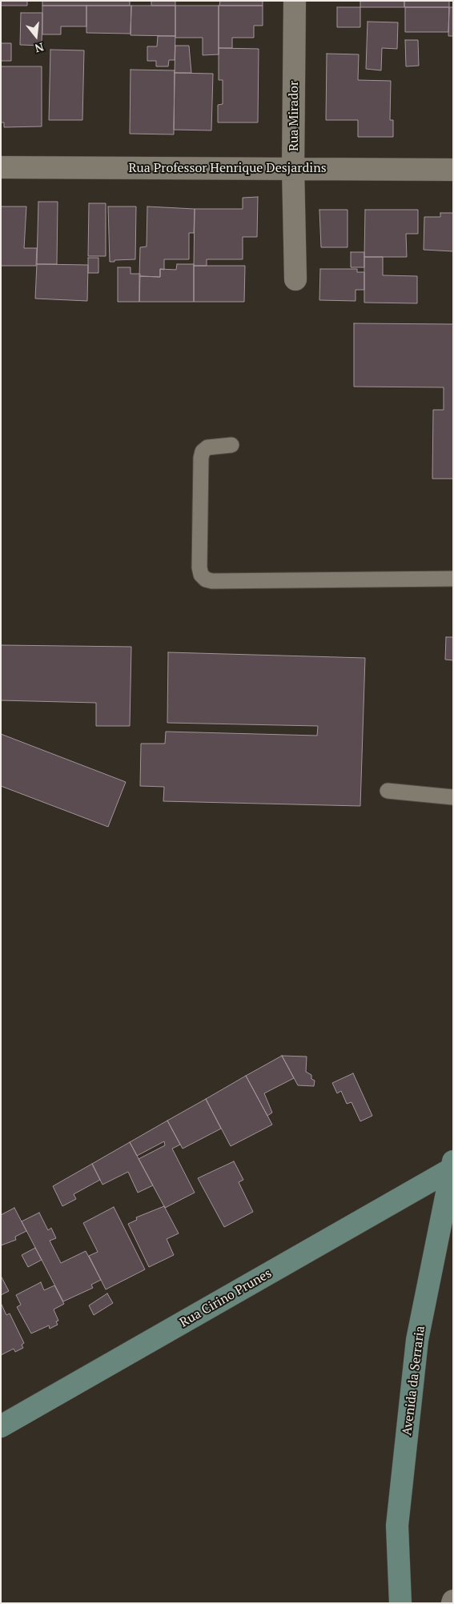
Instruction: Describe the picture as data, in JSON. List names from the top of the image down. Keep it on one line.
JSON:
{"streets":{"street":["Rua Mirador","Rua Professor Henrique Desjardins","Rua Cirino Prunes","Avenida da Serraria"]},"crossings":[["Rua Mirador","Rua Professor Henrique Desjardins"],["Rua Cirino Prunes","Avenida da Serraria"]],"north":"bottom"}
